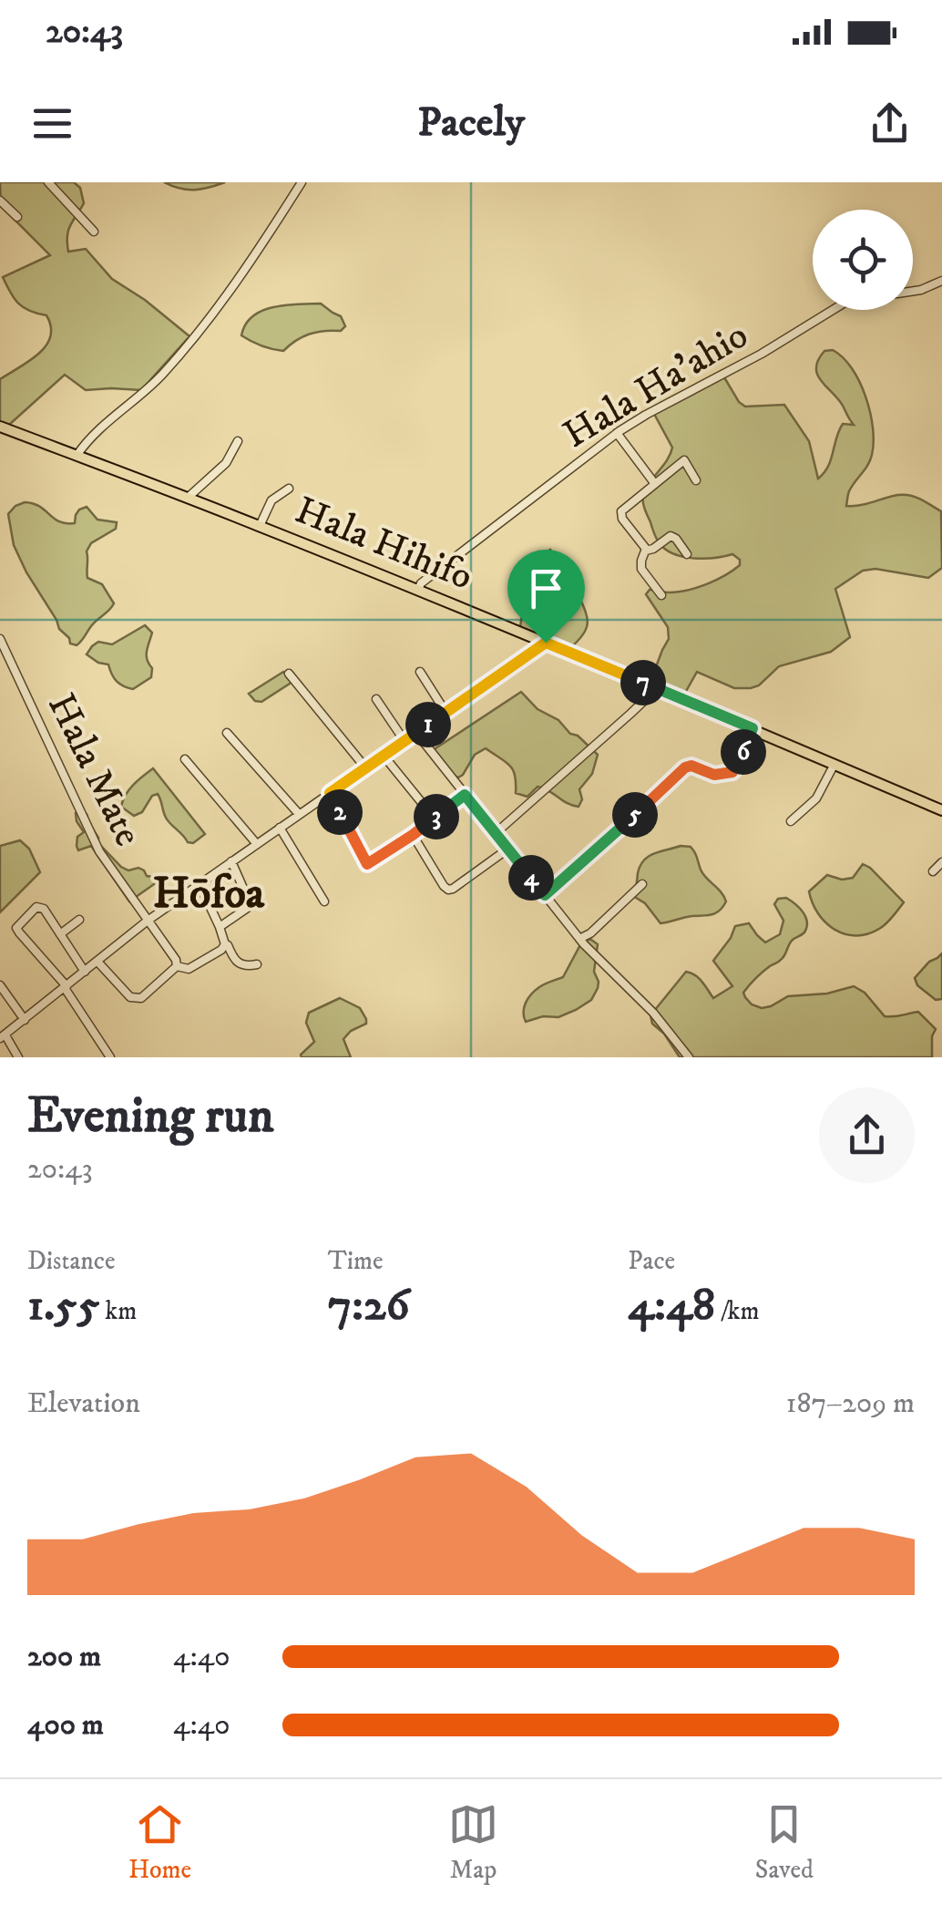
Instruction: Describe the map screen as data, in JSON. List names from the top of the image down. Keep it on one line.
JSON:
{"streets":{"main road":["Hala Hihifo"],"street":["Hala Ha'ahio","Hala Mate"]},"crossings":[["Hala Ha'ahio","Hala Hihifo"]],"districts":["Hōfoa"],"page":{"status":"20:43","header":"Pacely","pins":["7","1","6","2","5","3","4"],"heading":["Evening run","20:43"],"stats":[["Distance","1.55 km"],["Time","7:26"],["Pace","4:48 /km"]],"chart":["Elevation","187–209 m"],"list":[{"name":"200 m","note":"4:40"},{"name":"400 m","note":"4:40"}],"tabs":["Home","Map","Saved"]}}
